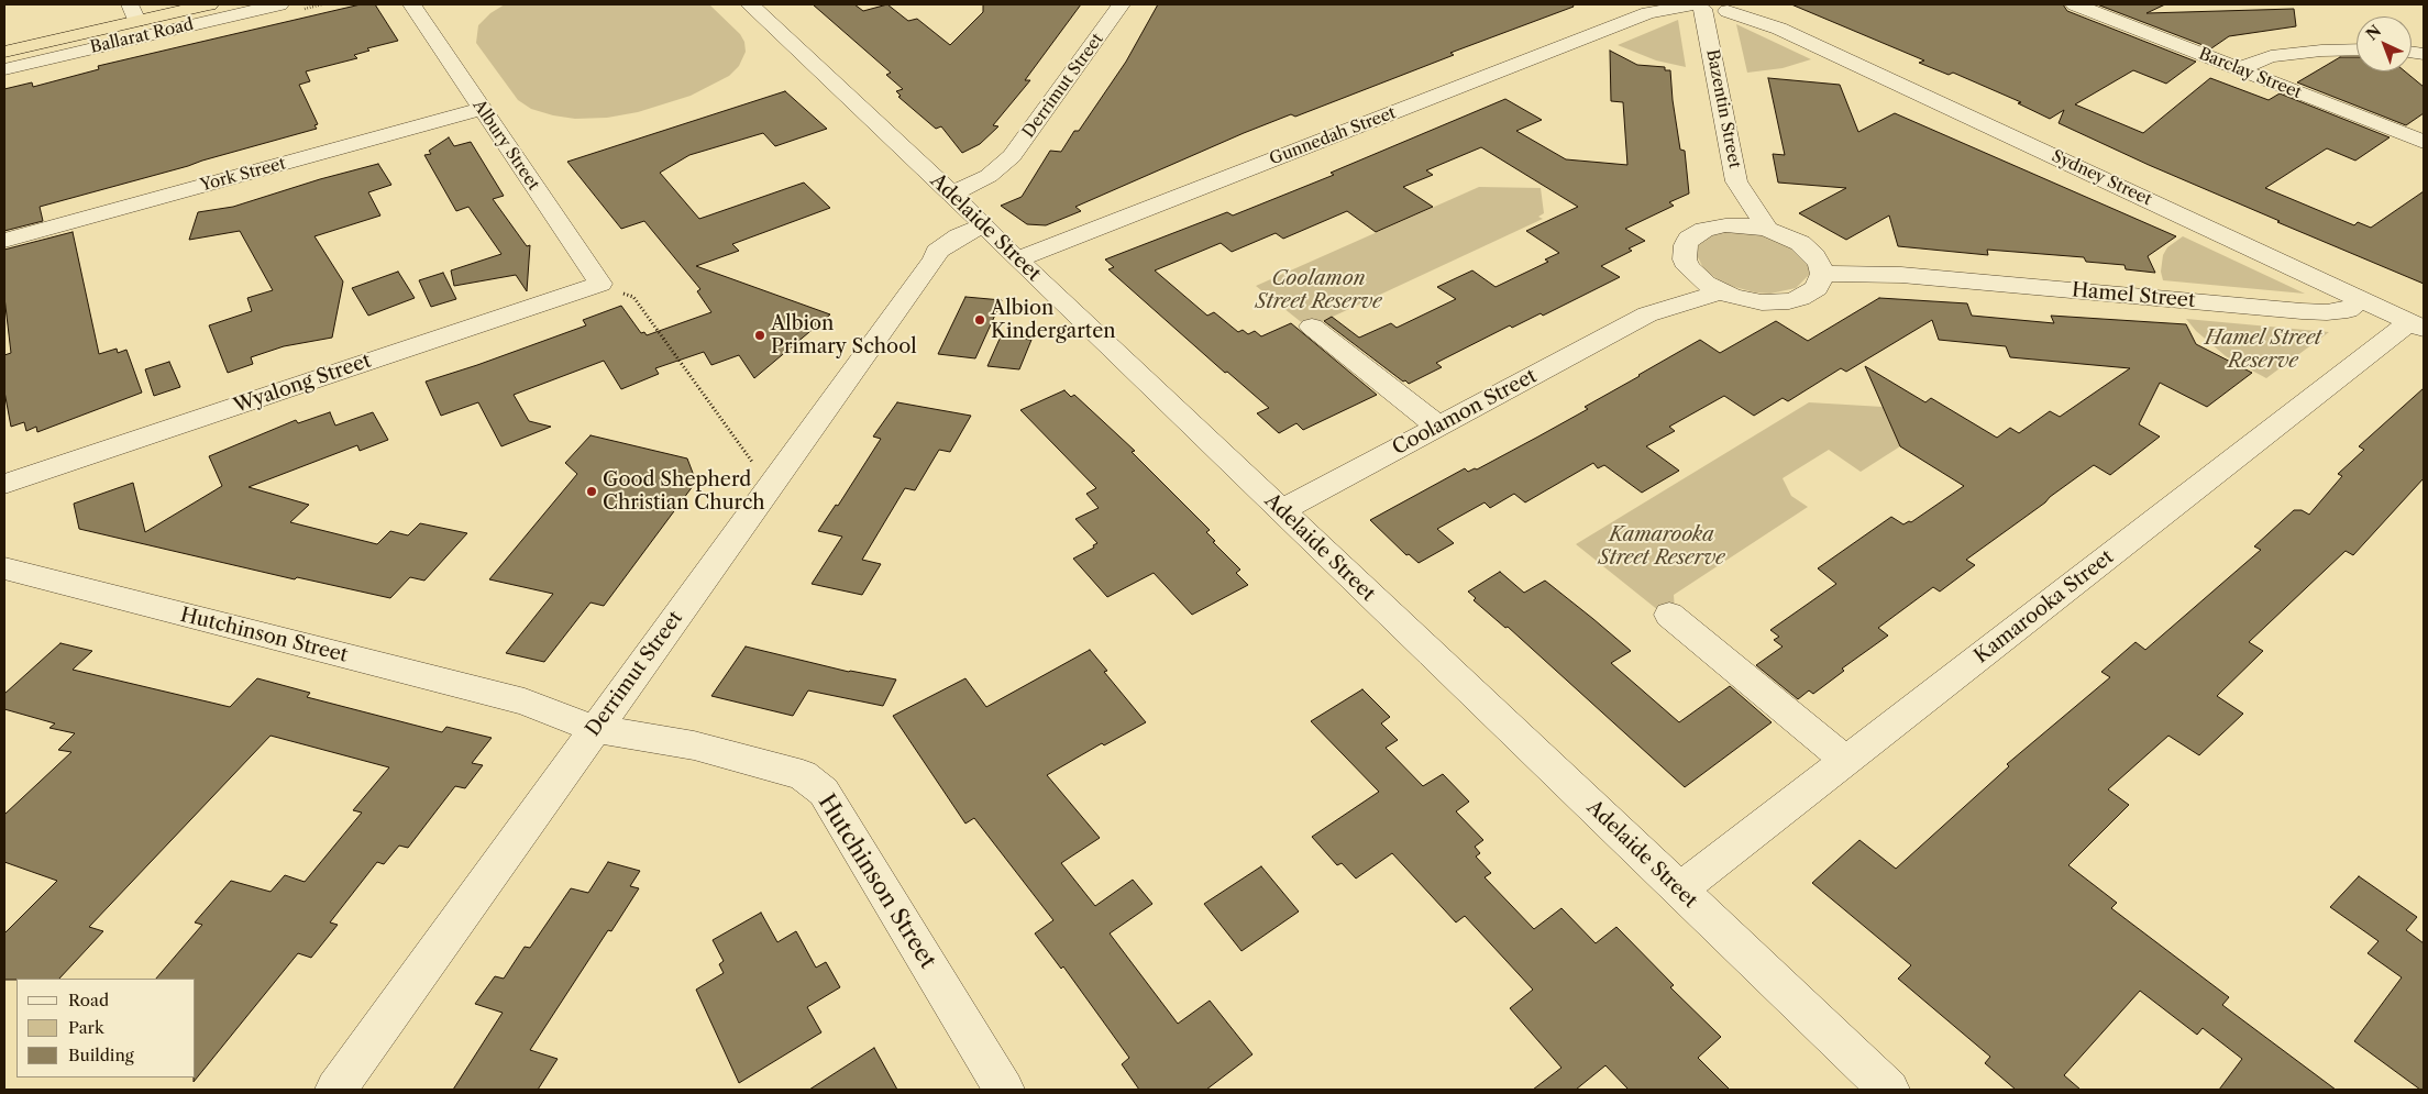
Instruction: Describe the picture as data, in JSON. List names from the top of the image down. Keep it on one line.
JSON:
{"streets":{"highway":["Ballarat Road"],"street":["Barclay Street","Derrimut Street","Bazentin Street","Gunnedah Street","Albury Street","York Street","Sydney Street","Adelaide Street","Hamel Street","Wyalong Street","Coolamon Street","Kamarooka Street","Hutchinson Street"]},"crossings":[["Derrimut Street","Adelaide Street"],["Derrimut Street","Hutchinson Street"],["Bazentin Street","Gunnedah Street"],["Bazentin Street","Sydney Street"],["Gunnedah Street","Sydney Street"],["Gunnedah Street","Adelaide Street"],["Albury Street","York Street"],["Albury Street","Wyalong Street"],["Sydney Street","Hamel Street"],["Sydney Street","Kamarooka Street"],["Adelaide Street","Coolamon Street"],["Adelaide Street","Kamarooka Street"]],"parks":["Coolamon Street Reserve","Hamel Street Reserve","Kamarooka Street Reserve"],"places":["Albion Kindergarten","Albion Primary School","Good Shepherd Christian Church"],"legend":["Road","Park","Building"],"north":"top left"}
